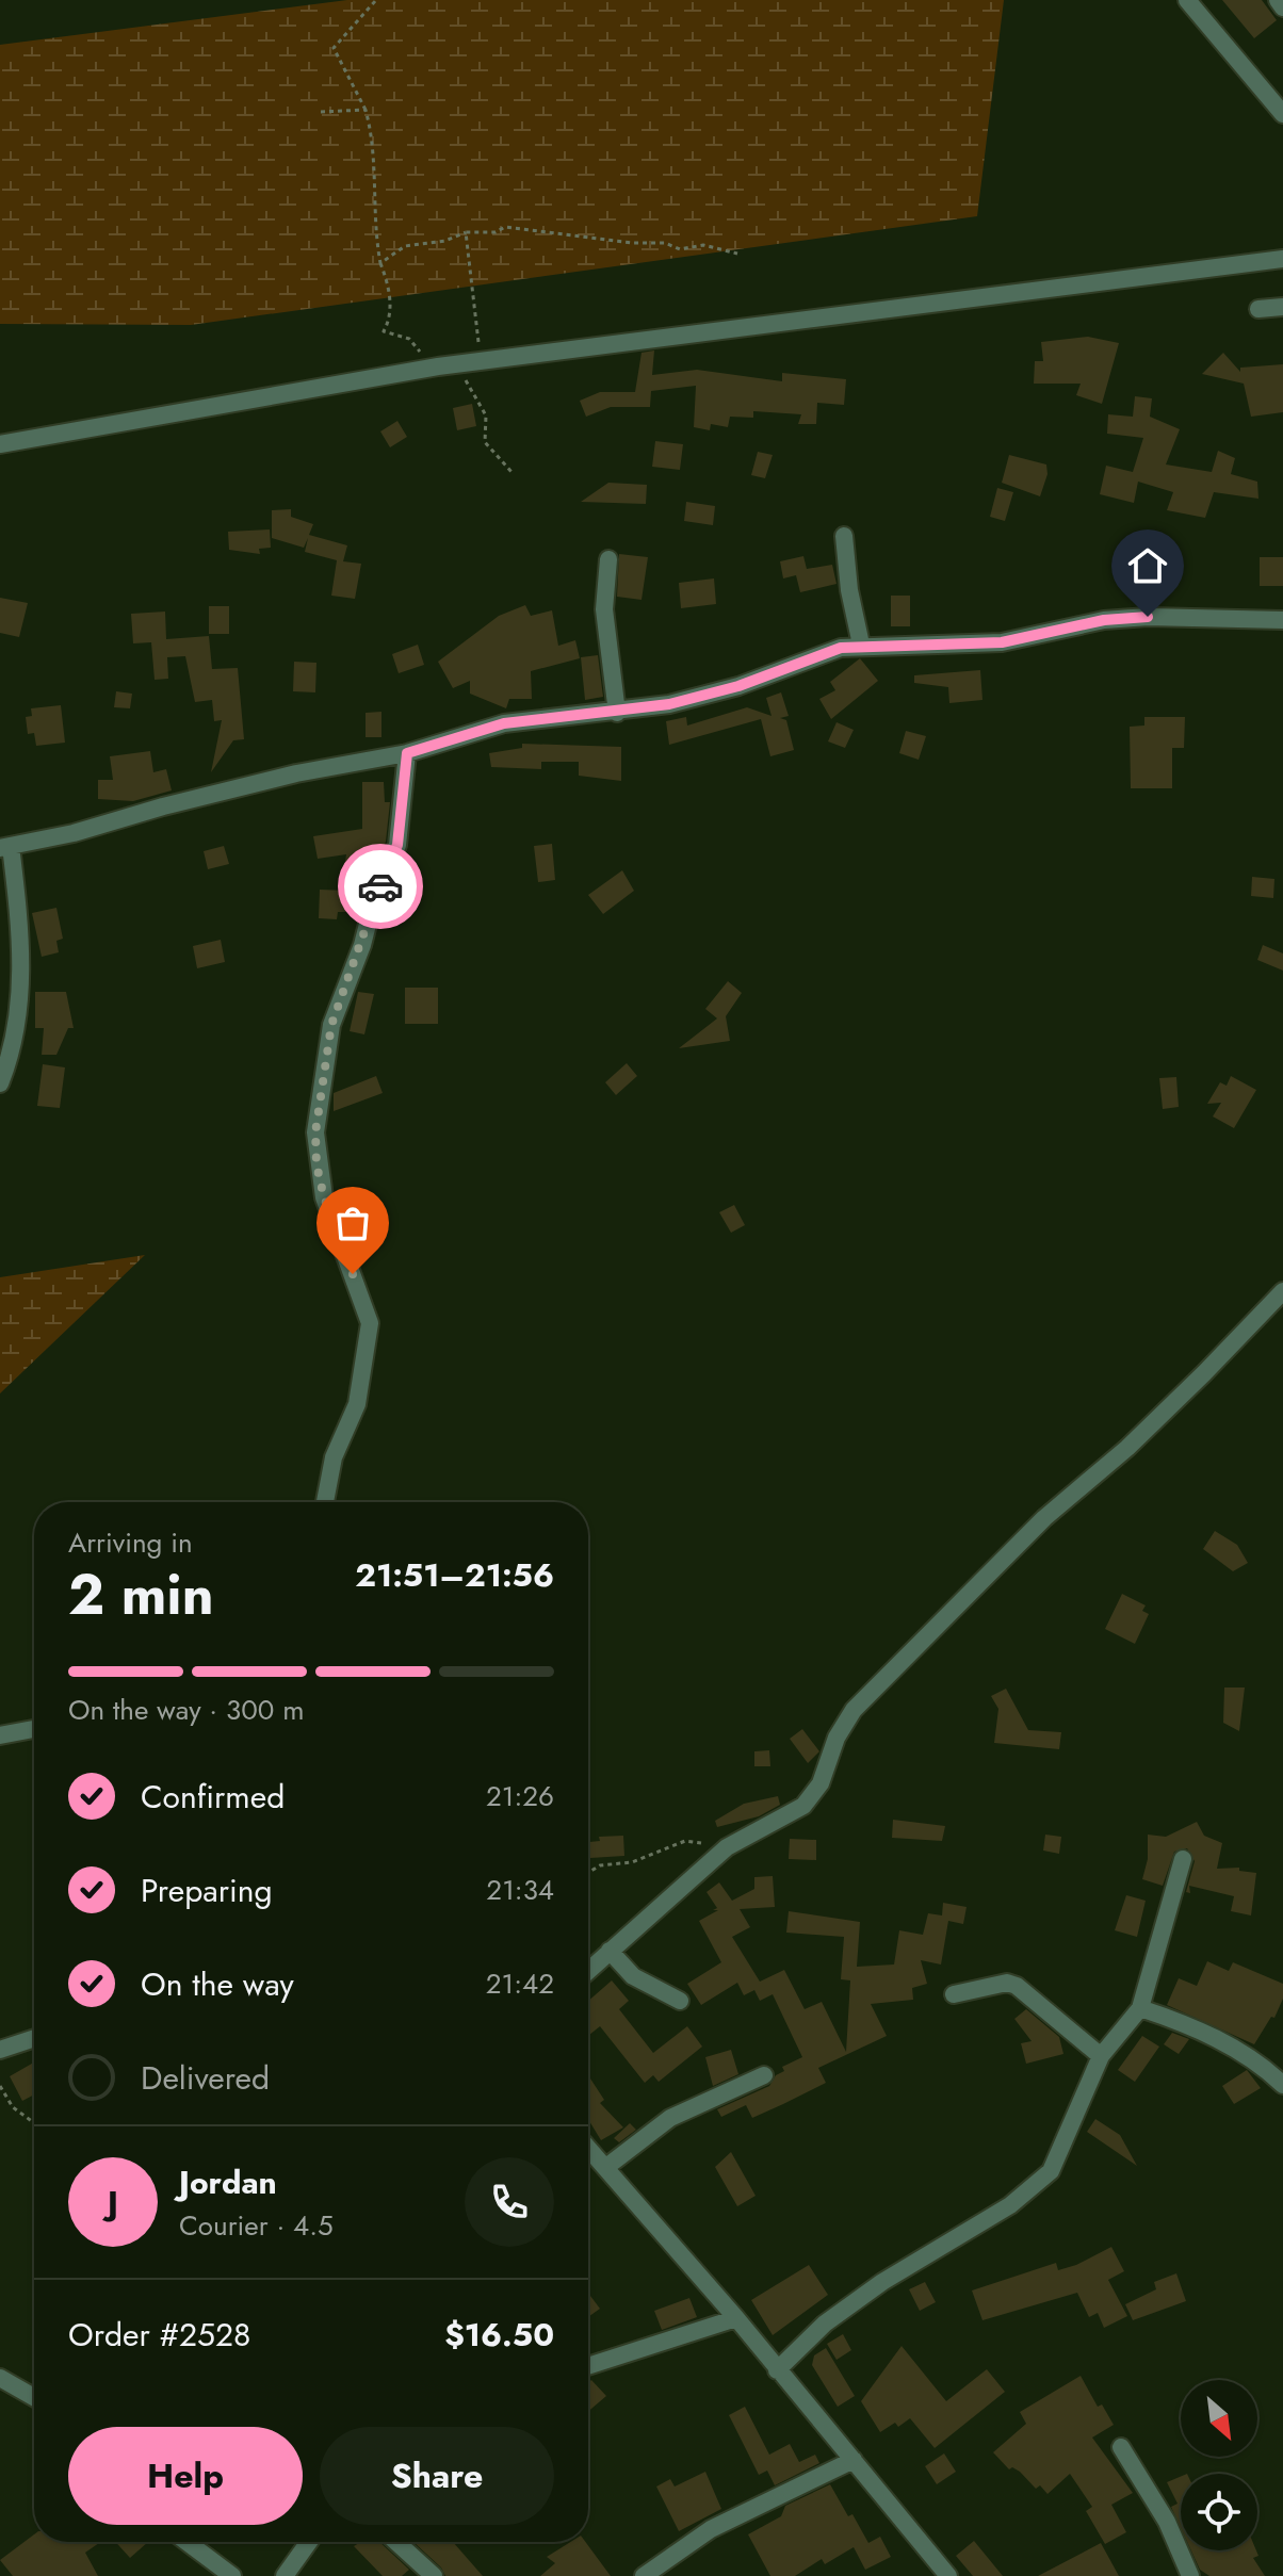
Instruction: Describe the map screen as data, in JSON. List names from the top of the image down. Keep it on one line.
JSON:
{"north":"bottom right","page":{"heading":["2 min","Arriving in","21:51–21:56"],"panel":["Jordan","Courier · 4.5","Order #2528","$16.50"],"bar":"On the way · 300 m","list":[["Confirmed","21:26"],["Preparing","21:34"],["On the way","21:42"],"Delivered"],"round":"J","buttons":["Help","Share"]}}
